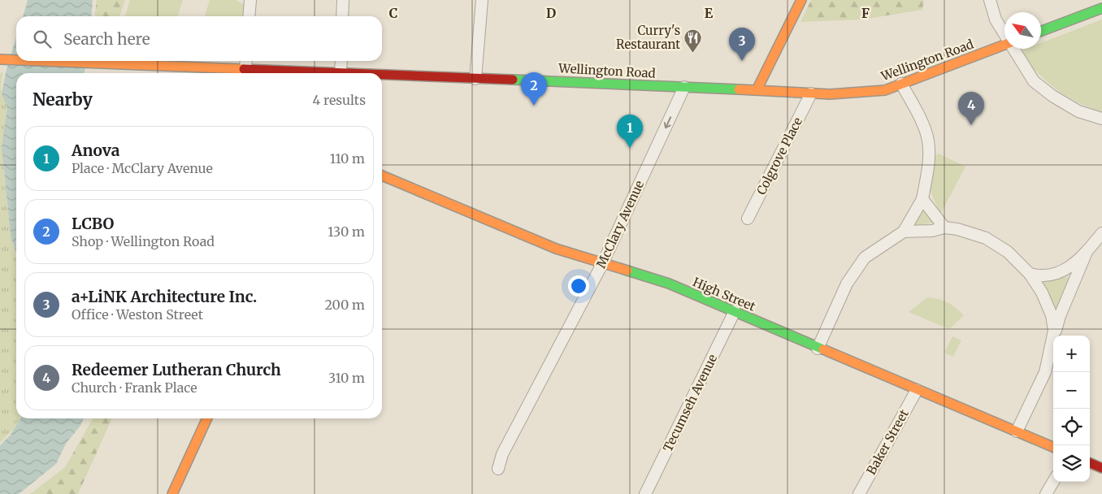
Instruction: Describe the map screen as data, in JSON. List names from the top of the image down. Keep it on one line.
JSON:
{"streets":{"main road":["Wellington Road","High Street"],"street":["Colgrove Place","McClary Avenue","Tecumseh Avenue","Baker Street"]},"crossings":[["Wellington Road","Colgrove Place"],["Wellington Road","McClary Avenue"],["McClary Avenue","High Street"],["High Street","Tecumseh Avenue"],["High Street","Baker Street"]],"one_way":["McClary Avenue"],"places":{"restaurant":["Curry's Restaurant"]},"north":"top left","page":{"search":"Search here","pins":["3","2","4","1"],"heading":["Nearby","4 results"],"list":[{"mark":"1","name":"Anova","note":"Place · McClary Avenue","value":"110 m"},{"mark":"2","name":"LCBO","note":"Shop · Wellington Road","value":"130 m"},{"mark":"3","name":"a+LiNK Architecture Inc.","note":"Office · Weston Street","value":"200 m"},{"mark":"4","name":"Redeemer Lutheran Church","note":"Church · Frank Place","value":"310 m"}],"map_buttons":["+","−"]},"grid":{"columns":["C","D","E","F"]}}
